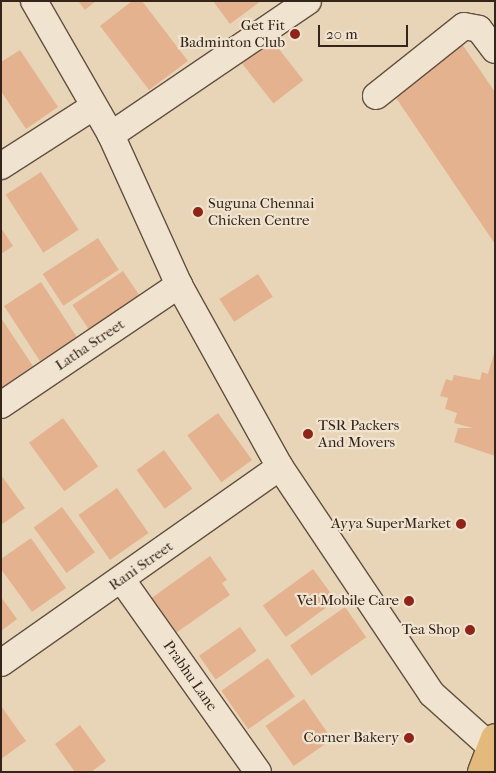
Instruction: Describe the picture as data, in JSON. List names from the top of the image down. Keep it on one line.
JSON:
{"streets":{"street":["Latha Street","Rani Street","Prabhu Lane"]},"crossings":[["Rani Street","Prabhu Lane"]],"places":["Get Fit Badminton Club","Suguna Chennai Chicken Centre","TSR Packers And Movers","Ayya SuperMarket","Vel Mobile Care","Tea Shop","Corner Bakery"],"scale_bar":"20 m"}
